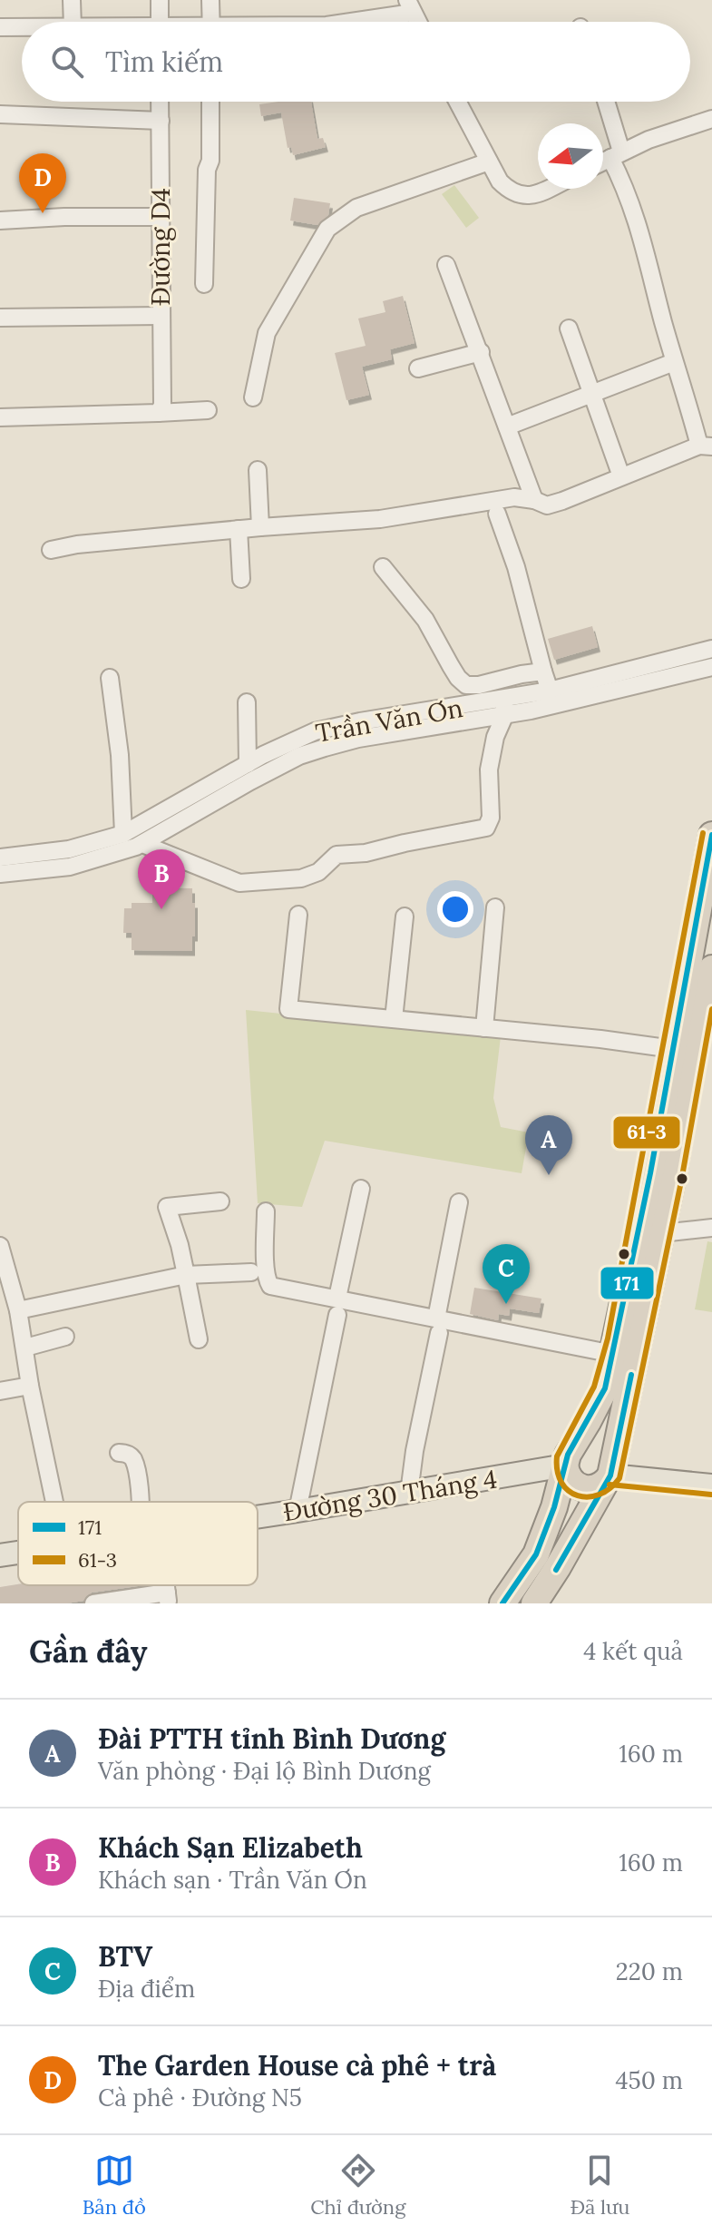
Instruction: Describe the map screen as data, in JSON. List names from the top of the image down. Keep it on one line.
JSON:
{"streets":{"main road":["Đường 30 Tháng 4"],"street":["Đường D4","Trần Văn Ơn"]},"lines":["transit line 61-3","transit line 171"],"legend":["171","61-3"],"north":"left","page":{"search":"Tìm kiếm","pins":["D","B","A","C"],"heading":["Gần đây","4 kết quả"],"list":[{"mark":"A","name":"Đài PTTH tỉnh Bình Dương","note":"Văn phòng · Đại lộ Bình Dương","value":"160 m"},{"mark":"B","name":"Khách Sạn Elizabeth","note":"Khách sạn · Trần Văn Ơn","value":"160 m"},{"mark":"C","name":"BTV","note":"Địa điểm","value":"220 m"},{"mark":"D","name":"The Garden House cà phê + trà","note":"Cà phê · Đường N5","value":"450 m"}],"nav":["Bản đồ","Chỉ đường","Đã lưu"]}}
